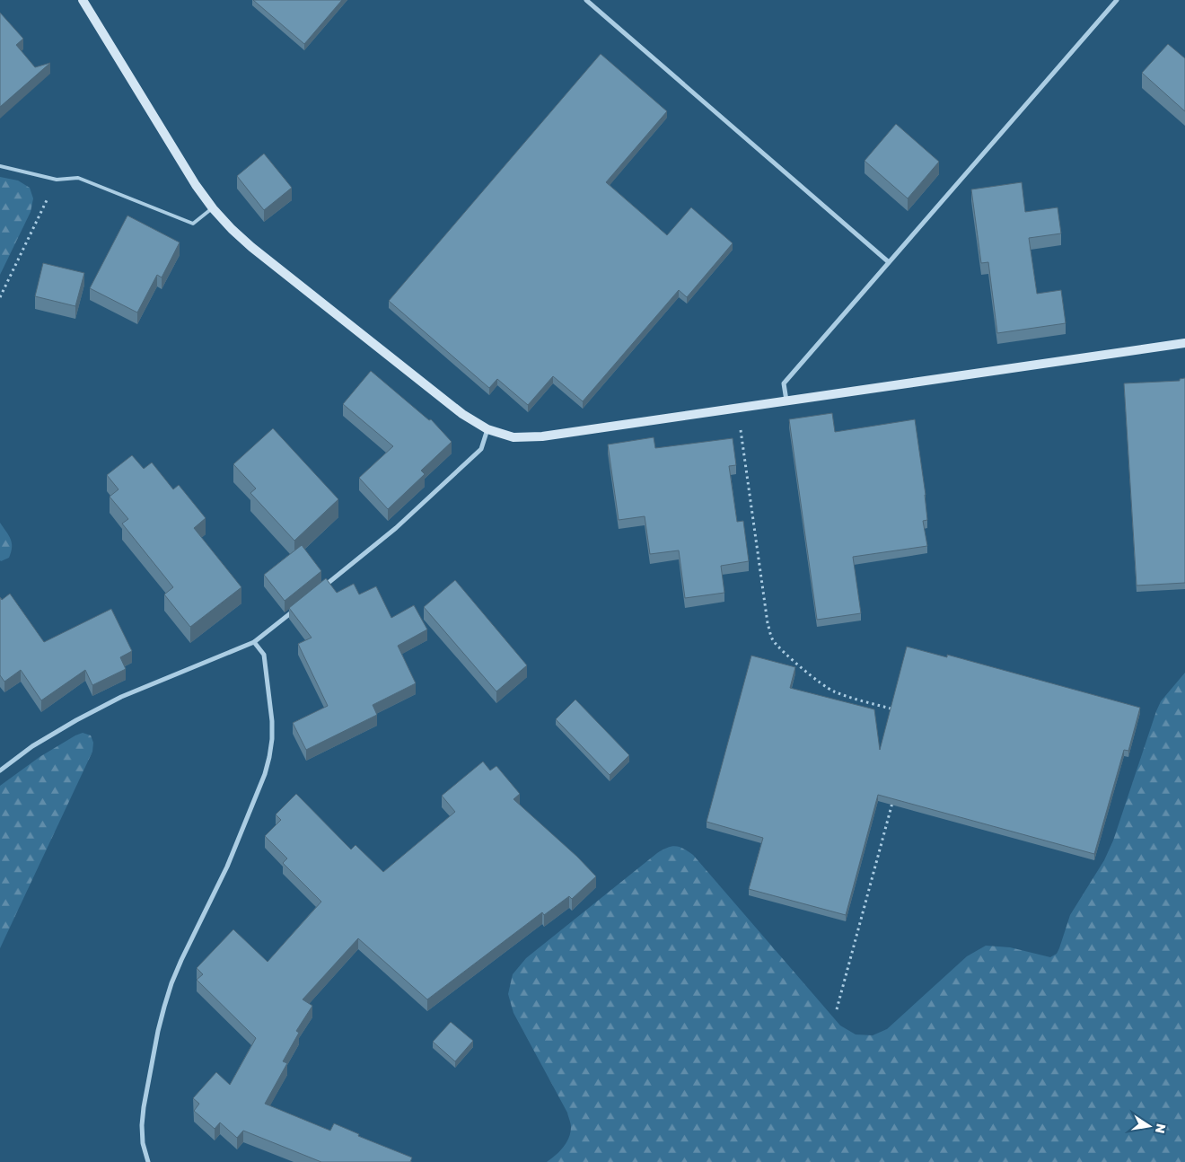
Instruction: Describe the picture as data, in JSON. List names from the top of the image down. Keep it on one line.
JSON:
{"north":"right"}
